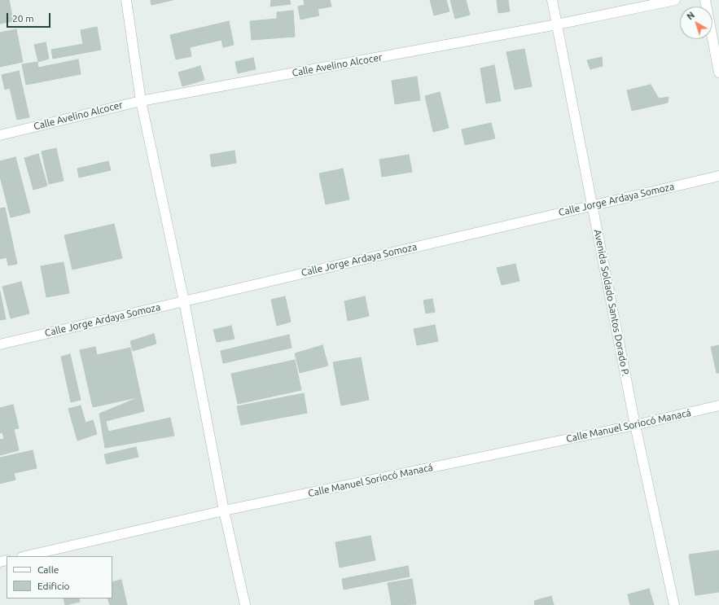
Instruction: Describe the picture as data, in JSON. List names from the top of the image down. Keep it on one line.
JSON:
{"streets":{"street":["Calle Avelino Alcocer","Calle Jorge Ardaya Somoza","Avenida Soldado Santos Dorado P.","Calle Manuel Soriocó Manacá"]},"crossings":[["Calle Avelino Alcocer","Avenida Soldado Santos Dorado P."],["Calle Jorge Ardaya Somoza","Avenida Soldado Santos Dorado P."],["Avenida Soldado Santos Dorado P.","Calle Manuel Soriocó Manacá"]],"legend":["Calle","Edificio"],"scale_bar":"20 m","north":"top left"}
